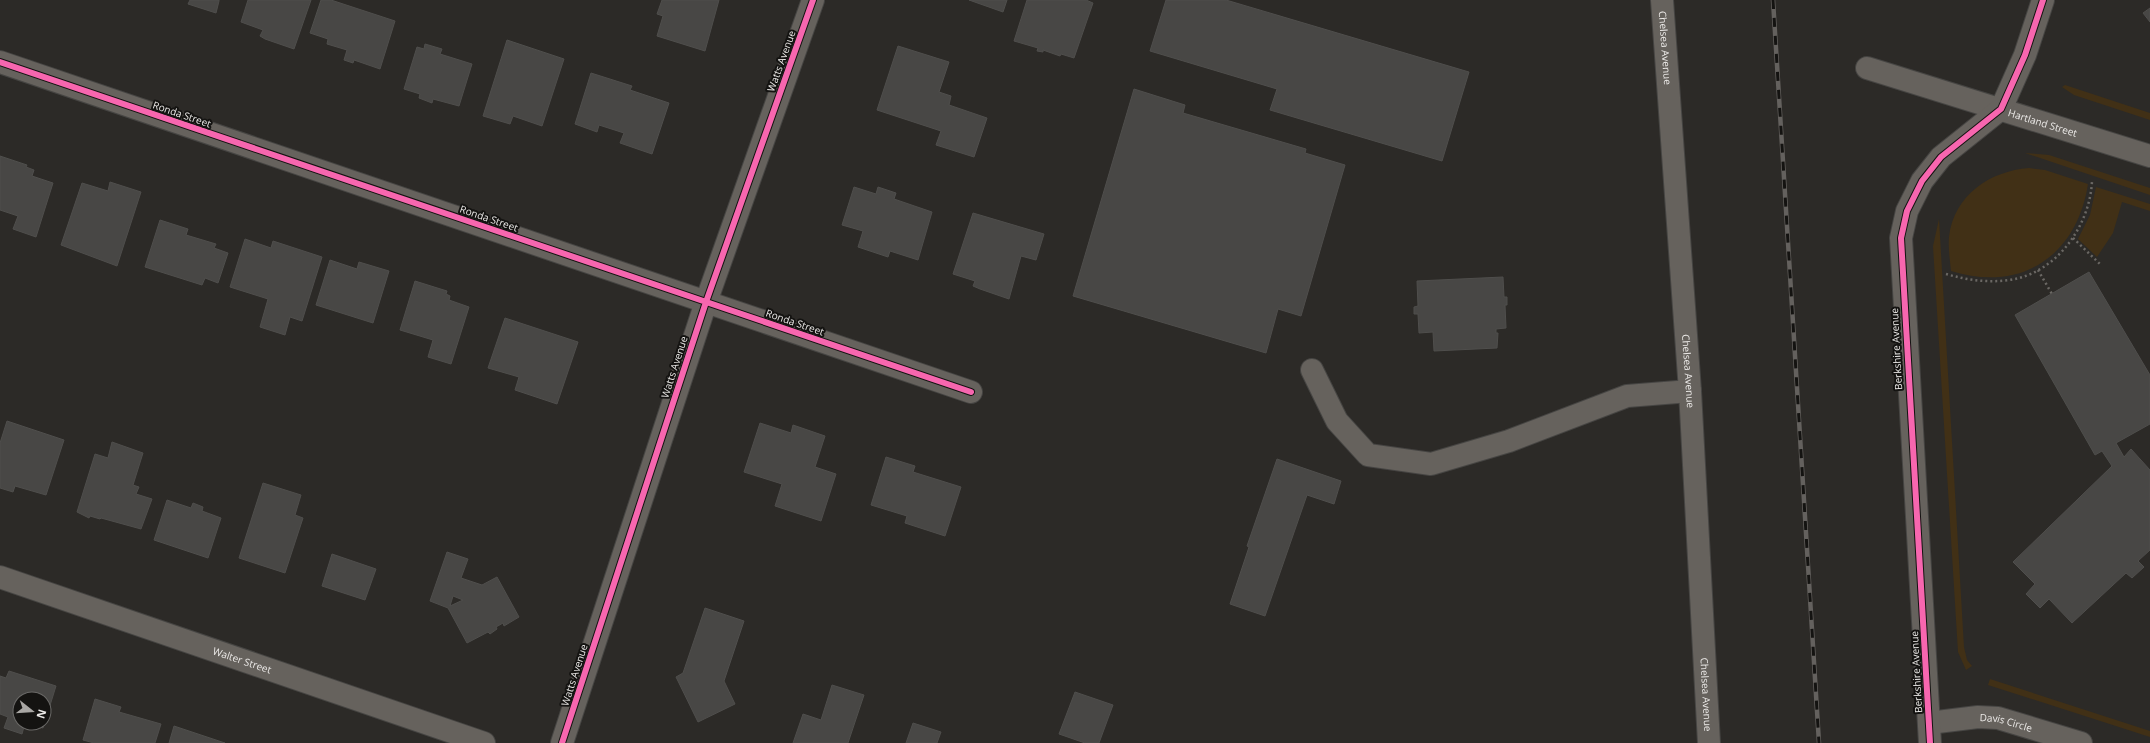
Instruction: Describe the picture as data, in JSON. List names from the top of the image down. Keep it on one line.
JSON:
{"streets":{"street":["Chelsea Avenue","Watts Avenue","Ronda Street","Hartland Street","Berkshire Avenue","Walter Street","Davis Circle"]},"crossings":[["Watts Avenue","Ronda Street"],["Hartland Street","Berkshire Avenue"],["Berkshire Avenue","Davis Circle"]],"north":"right"}
